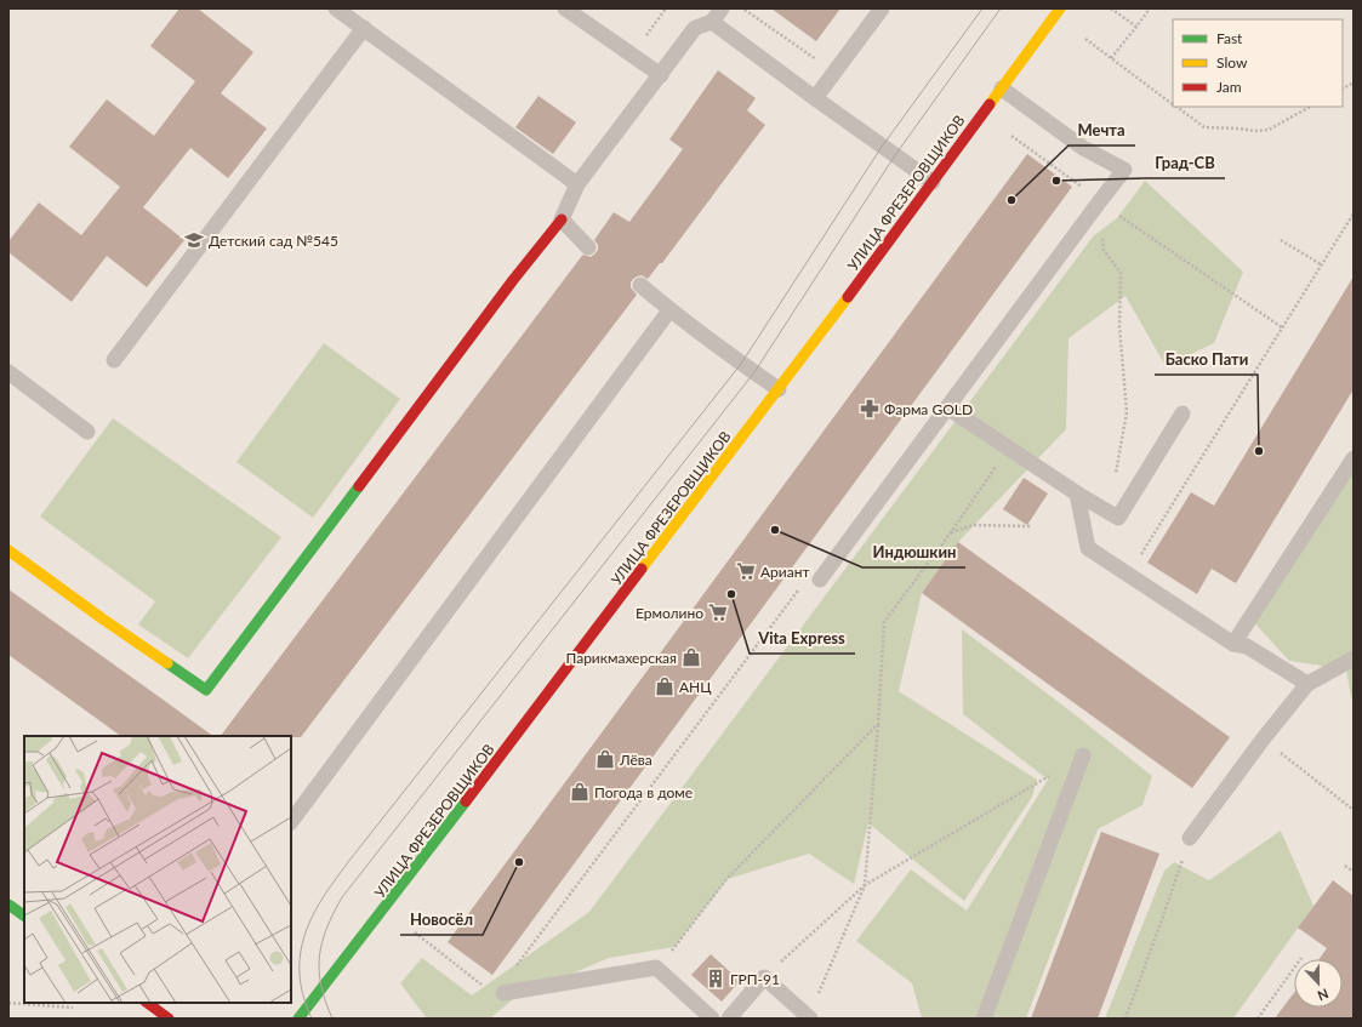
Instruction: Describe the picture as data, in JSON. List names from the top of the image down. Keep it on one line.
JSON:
{"streets":{"main road":["УЛИЦА ФРЕЗЕРОВЩИКОВ"]},"places":{"other":["Град-СВ","Мечта","Баско Пати","Индюшкин","Vita Express","Новосёл"],"school or university":["Детский сад №545"],"pharmacy":["Фарма GOLD"],"supermarket":["Ариант","Ермолино"],"shop":["Парикмахерская","АНЦ","Лёва","Погода в доме"],"building":["ГРП-91"]},"legend":["Fast","Slow","Jam"],"north":"bottom"}
